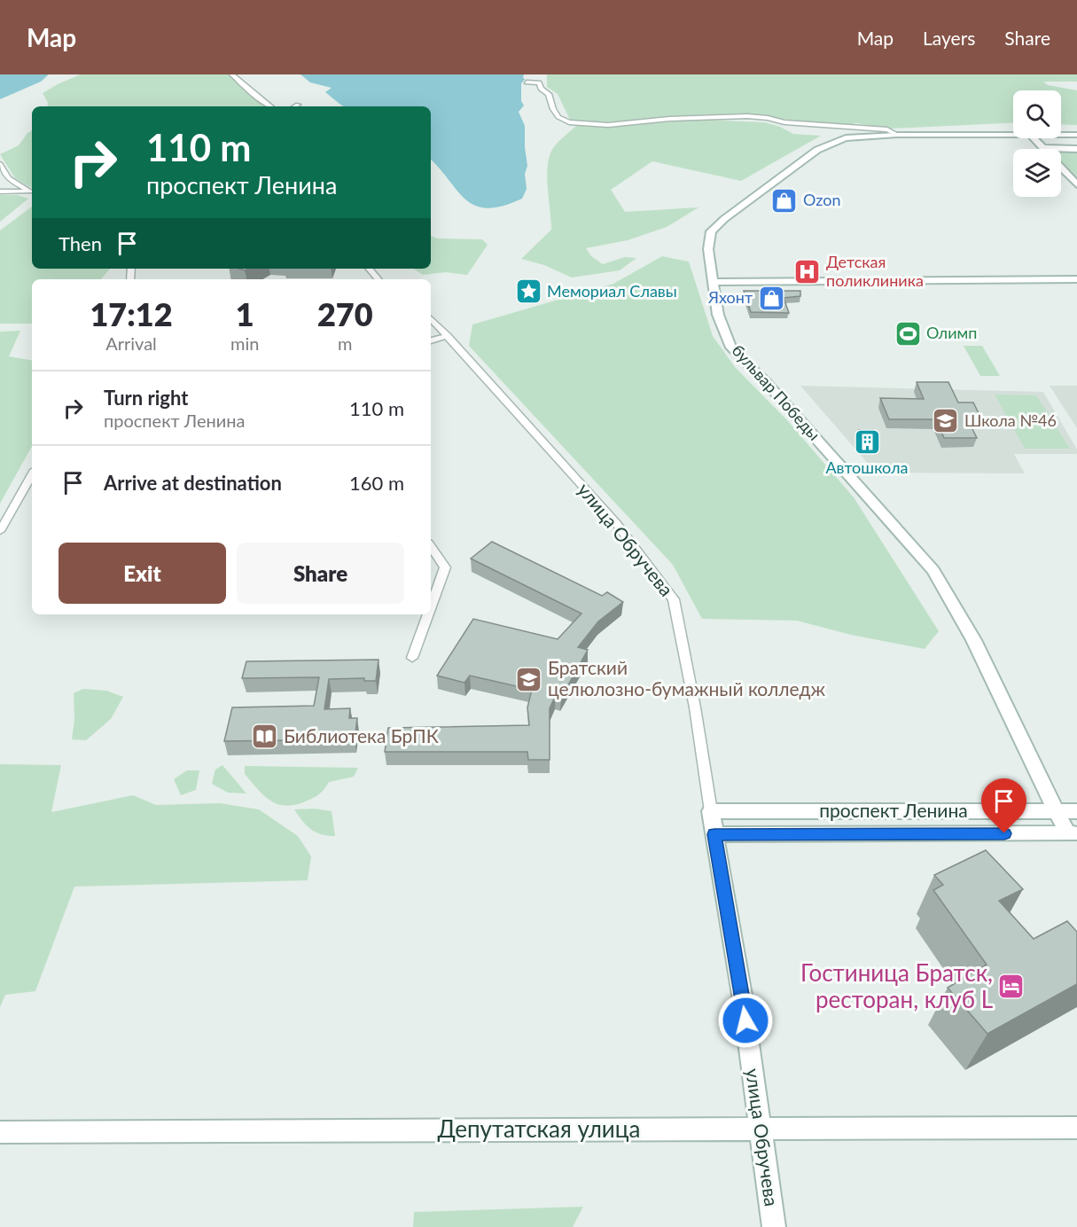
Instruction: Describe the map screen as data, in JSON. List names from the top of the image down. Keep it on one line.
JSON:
{"streets":{"street":["бульвар Победы","улица Обручева","проспект Ленина","Депутатская улица"]},"crossings":[["бульвар Победы","проспект Ленина"],["улица Обручева","проспект Ленина"],["улица Обручева","Депутатская улица"]],"places":{"shop":["Ozon","Яхонт"],"hospital":["Детская поликлиника"],"place":["Мемориал Славы"],"sports":["Олимп"],"school or university":["Школа №46","Братский целюлозно-бумажный колледж"],"building":["Автошкола"],"library":["Библиотека БрПК"],"hotel":["Гостиница Братск, ресторан, клуб L"]},"page":{"header":"Map","nav":["Map","Layers","Share"],"turn":["110 m","проспект Ленина"],"then":"Then","eta":["17:12","Arrival","1","min","270","m"],"list":[{"name":"Turn right","note":"проспект Ленина","value":"110 m"},{"name":"Arrive at destination","value":"160 m"}],"buttons":["Exit","Share"]}}
